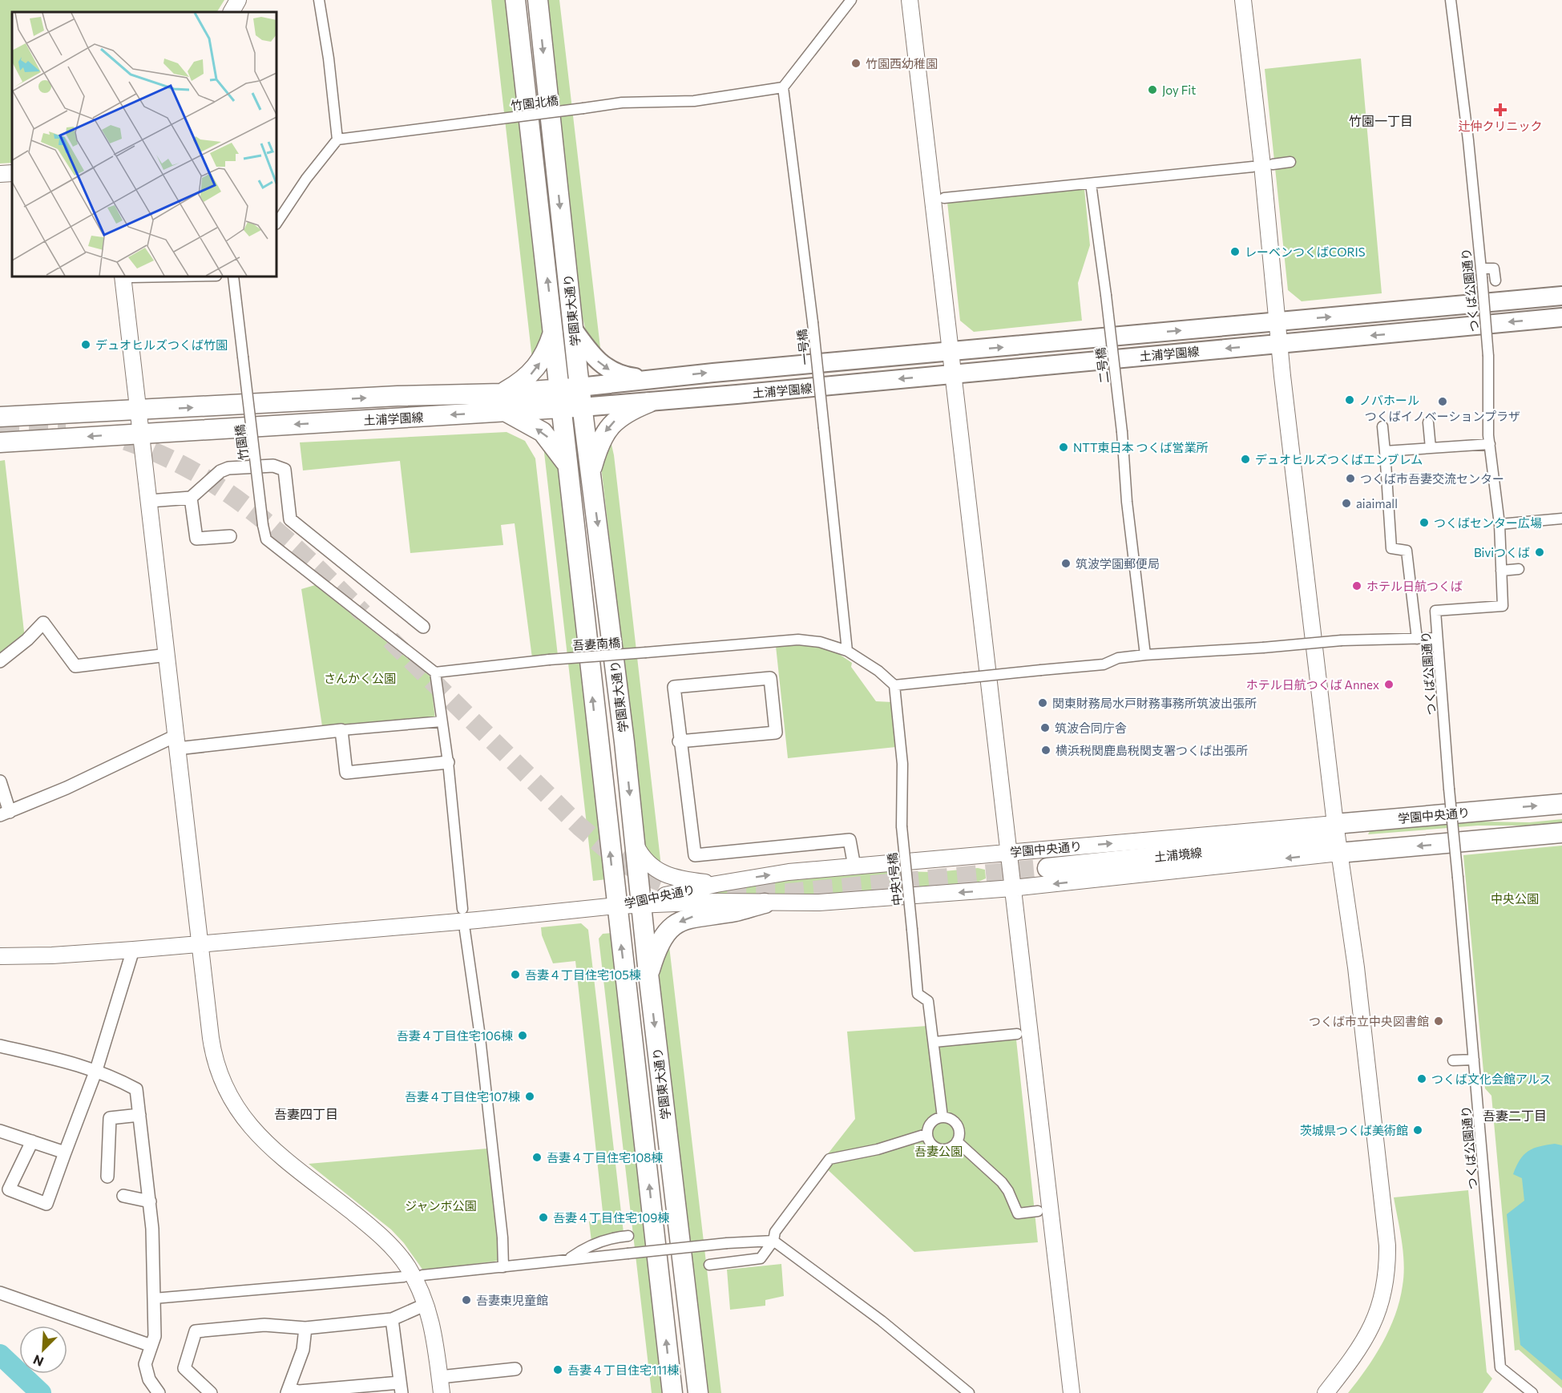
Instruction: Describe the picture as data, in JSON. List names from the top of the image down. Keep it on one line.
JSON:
{"streets":{"main road":["学園東大通り","土浦学園線","学園中央通り","土浦境線"],"street":["竹園北橋","つくば公園通り","一号橋","二号橋","竹園橋","吾妻南橋","中央1号橋"]},"crossings":[["竹園北橋","一号橋"],["学園東大通り","土浦学園線"],["学園東大通り","学園中央通り"],["一号橋","吾妻南橋"],["竹園橋","吾妻南橋"],["吾妻南橋","中央1号橋"],["学園中央通り","土浦境線"]],"districts":["竹園一丁目","吾妻四丁目","吾妻二丁目"],"parks":["さんかく公園","中央公園","吾妻公園","ジャンボ公園"],"places":{"other":["竹園西幼稚園","Joy Fit","レーベンつくばCORIS","デュオヒルズつくば竹園","ノバホール","つくばイノベーションプラザ","NTT東日本 つくば営業所","デュオヒルズつくばエンブレム","つくば市吾妻交流センター","aiaimall","つくばセンター広場","Biviつくば","筑波学園郵便局","ホテル日航つくば","ホテル日航つくば Annex","関東財務局水戸財務事務所筑波出張所","筑波合同庁舎","横浜税関鹿島税関支署つくば出張所","吾妻４丁目住宅105棟","つくば市立中央図書館","吾妻４丁目住宅106棟","つくば文化会館アルス","吾妻４丁目住宅107棟","茨城県つくば美術館","吾妻４丁目住宅108棟","吾妻４丁目住宅109棟","吾妻東児童館","吾妻４丁目住宅111棟"],"health":["辻仲クリニック"]},"north":"bottom left"}
